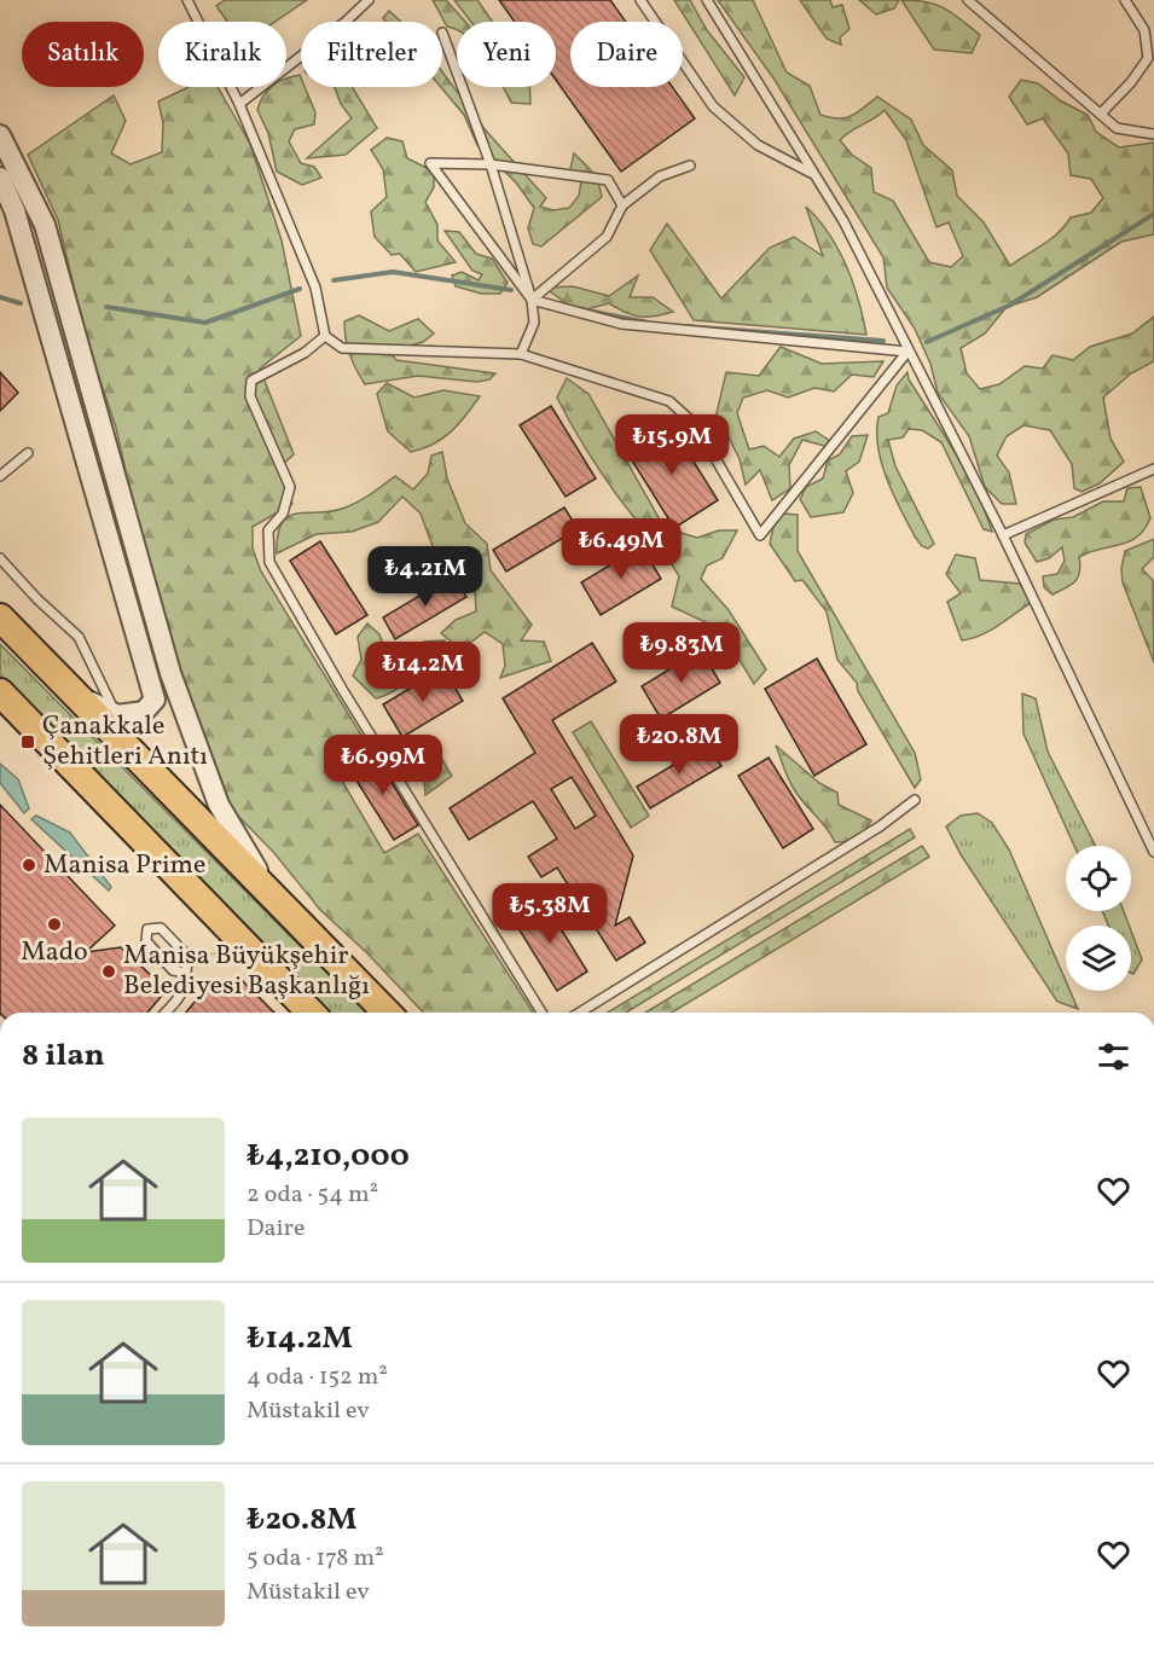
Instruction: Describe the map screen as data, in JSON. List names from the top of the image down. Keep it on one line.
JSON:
{"places":{"transit":["Çanakkale Şehitleri Anıtı"],"other":["Manisa Prime","Mado","Manisa Büyükşehir Belediyesi Başkanlığı"]},"page":{"chip":["Satılık","Kiralık","Filtreler","Yeni","Daire"],"price":["₺15.9M","₺6.49M","₺4.21M","₺9.83M","₺14.2M","₺20.8M","₺6.99M","₺5.38M"],"heading":"8 ilan","list":[{"name":"₺4,210,000","note":"2 oda · 54 m² · Daire"},{"name":"₺14.2M","note":"4 oda · 152 m² · Müstakil ev"},{"name":"₺20.8M","note":"5 oda · 178 m² · Müstakil ev"}]}}
